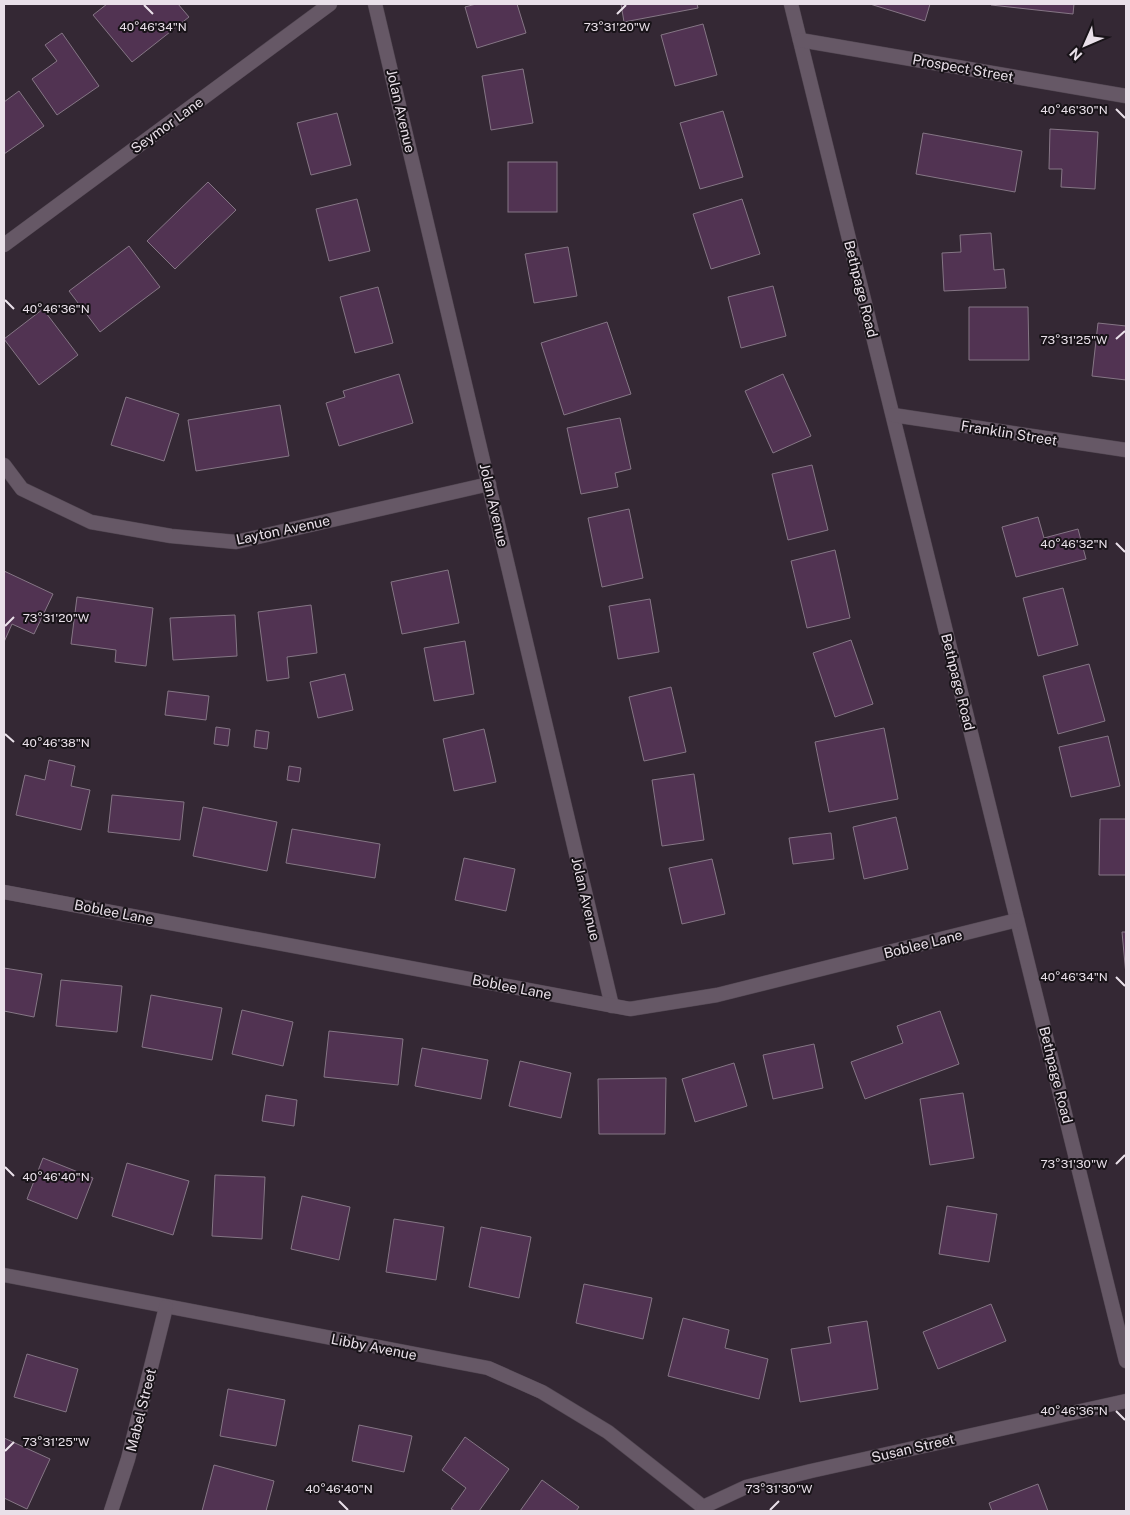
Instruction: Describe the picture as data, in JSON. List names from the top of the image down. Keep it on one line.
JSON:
{"streets":{"street":["Prospect Street","Jolan Avenue","Seymor Lane","Bethpage Road","Franklin Street","Layton Avenue","Boblee Lane","Libby Avenue","Mabel Street","Susan Street"]},"crossings":[["Prospect Street","Bethpage Road"],["Jolan Avenue","Layton Avenue"],["Jolan Avenue","Boblee Lane"],["Bethpage Road","Franklin Street"],["Bethpage Road","Boblee Lane"],["Libby Avenue","Mabel Street"],["Libby Avenue","Susan Street"]],"north":"bottom left","coordinates":["40°46'34\"N","73°31'20\"W","40°46'30\"N","40°46'36\"N","73°31'25\"W","40°46'32\"N","40°46'38\"N","73°31'30\"W","40°46'40\"N"]}
